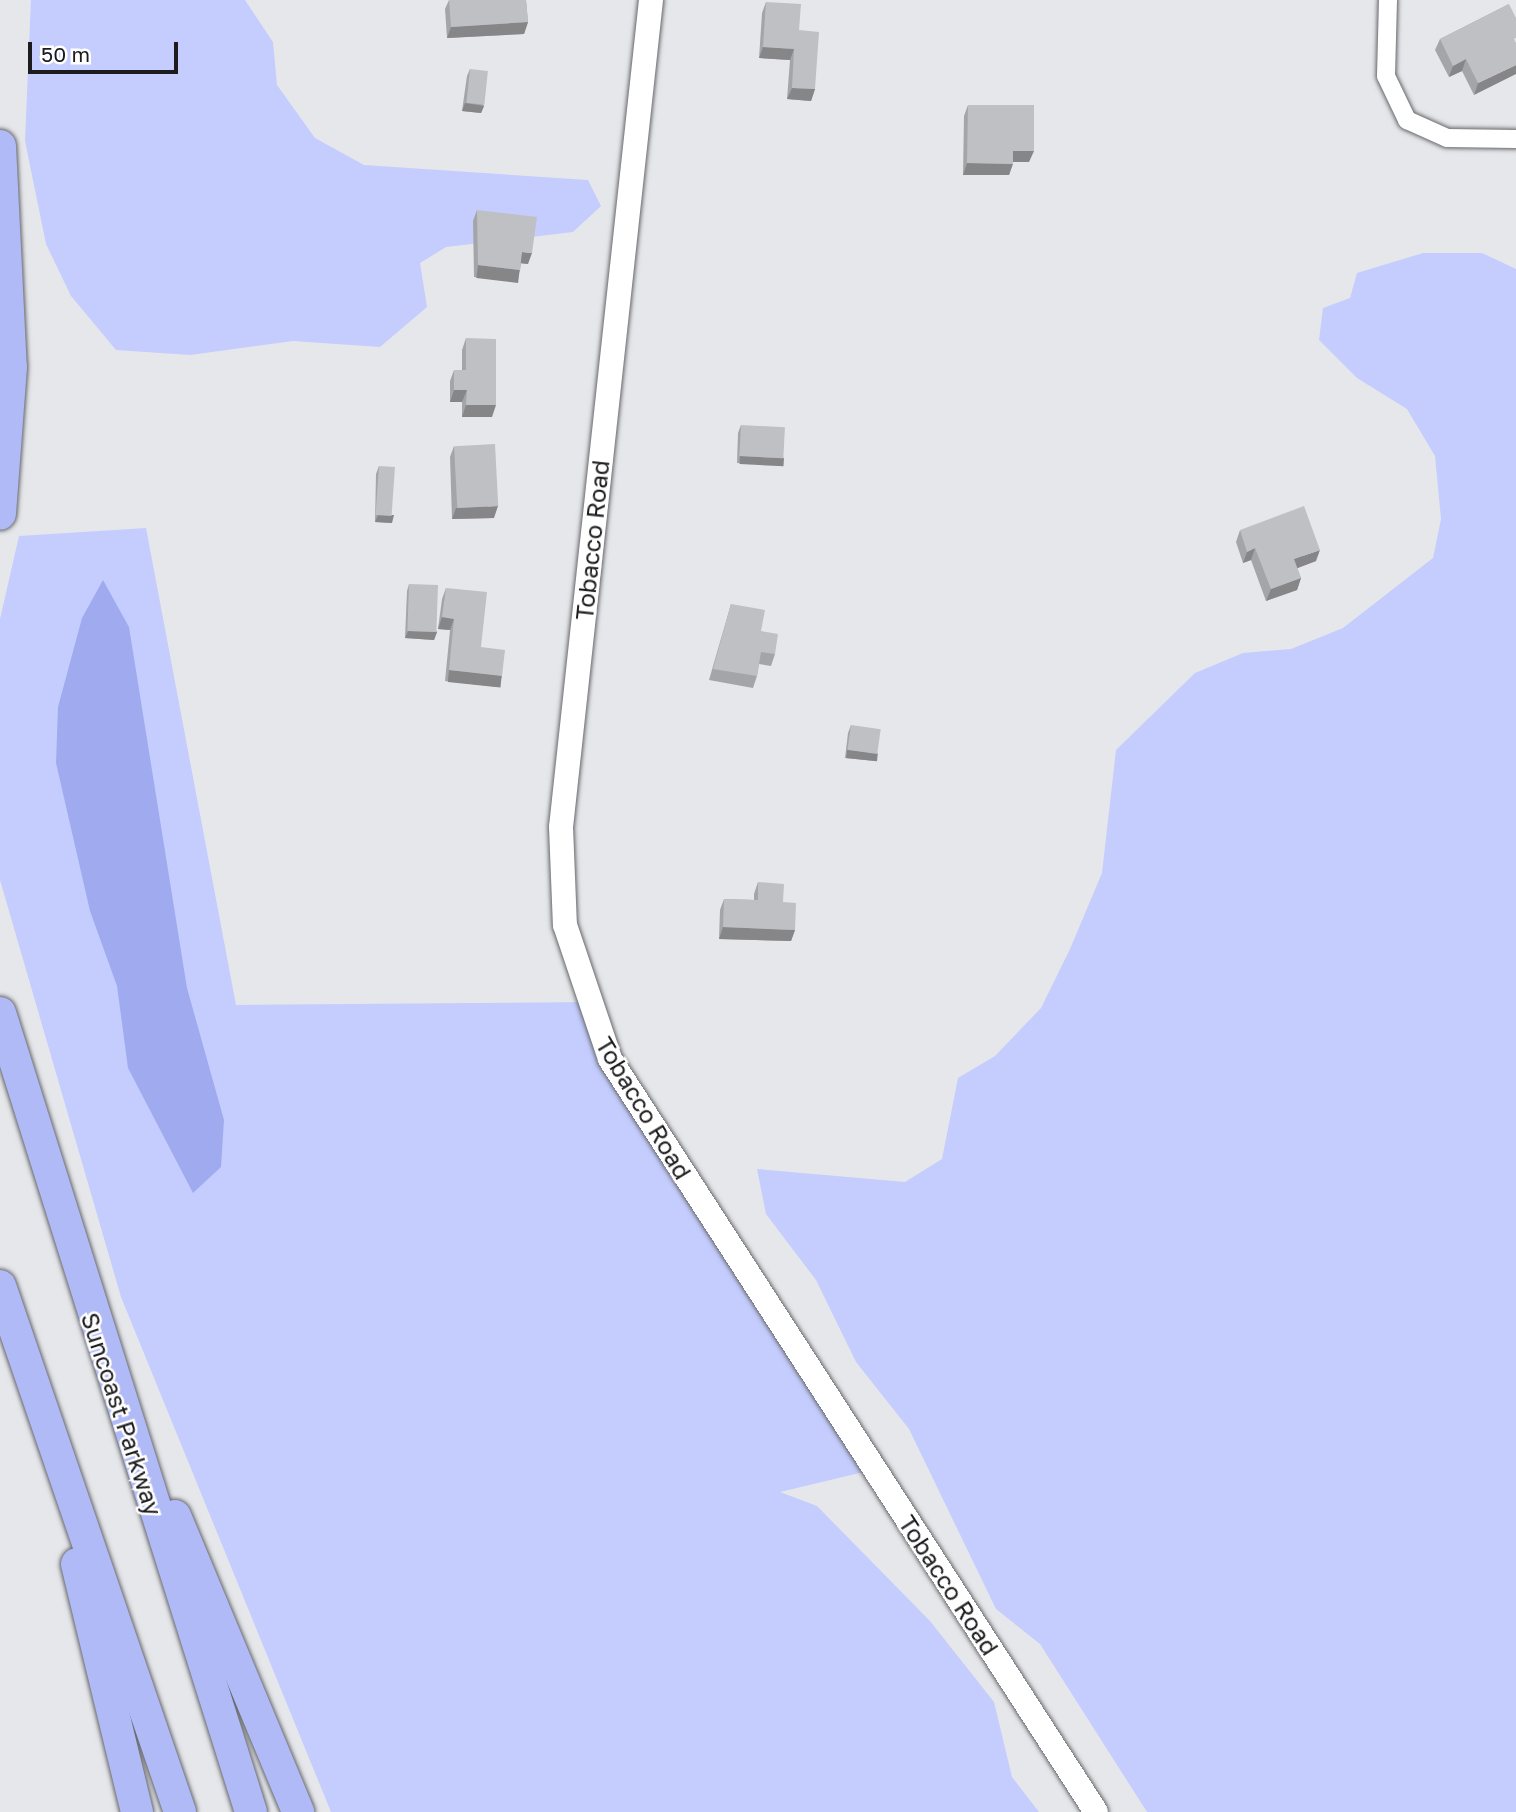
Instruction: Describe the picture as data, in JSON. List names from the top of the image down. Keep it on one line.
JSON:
{"streets":{"highway":["Suncoast Parkway"],"street":["Tobacco Road"]},"scale_bar":"50 m"}
